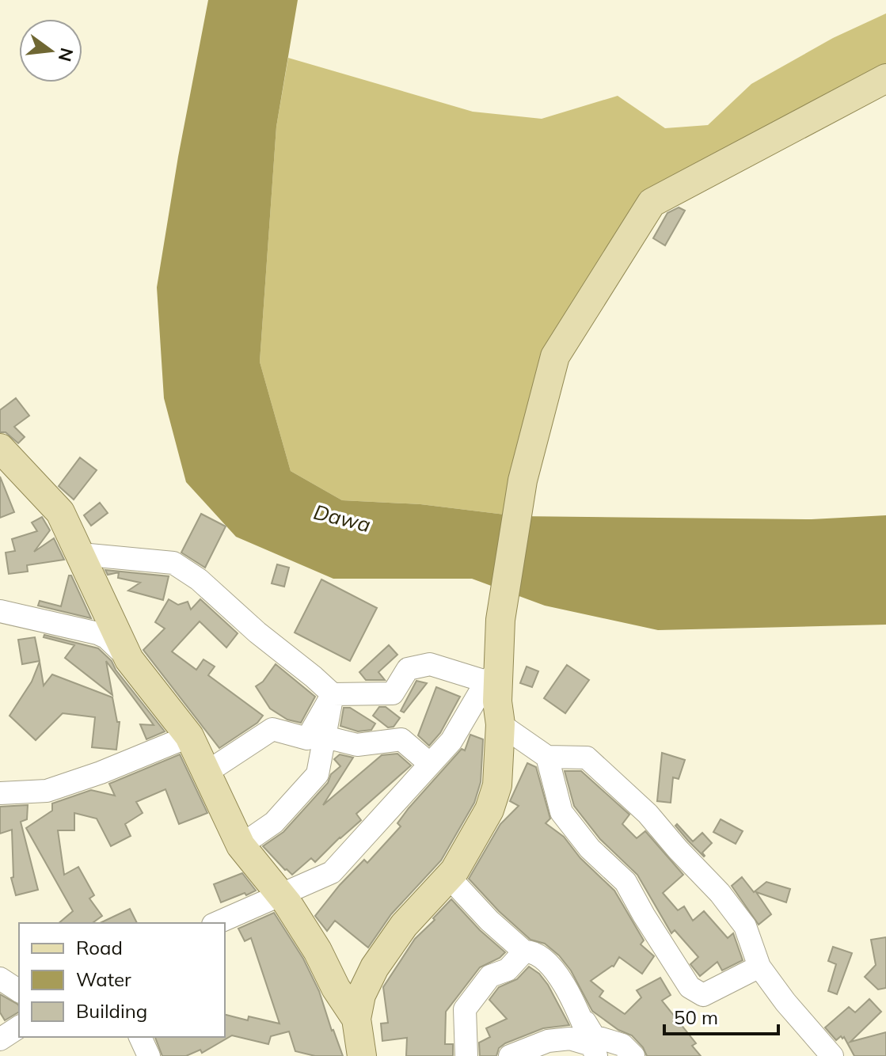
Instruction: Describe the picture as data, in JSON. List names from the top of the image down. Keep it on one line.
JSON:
{"water":["Dawa"],"legend":["Road","Water","Building"],"scale_bar":"50 m","north":"right"}
